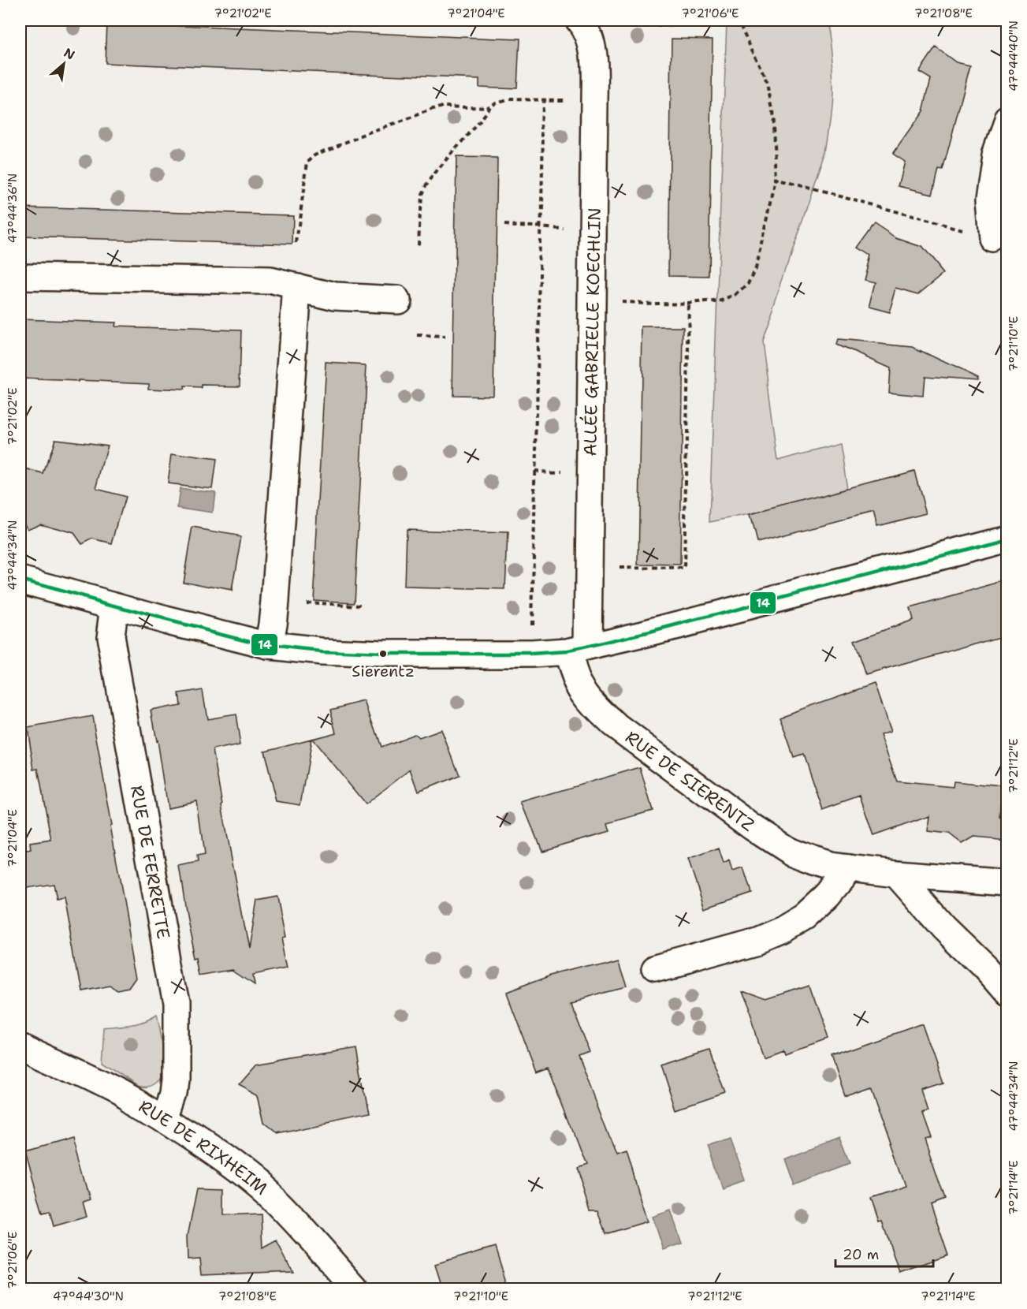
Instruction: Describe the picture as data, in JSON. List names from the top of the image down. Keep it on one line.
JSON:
{"streets":{"street":["ALLÉE GABRIELLE KOECHLIN","RUE DE SIERENTZ","RUE DE FERRETTE","RUE DE RIXHEIM"]},"crossings":[["ALLÉE GABRIELLE KOECHLIN","RUE DE SIERENTZ"],["RUE DE FERRETTE","RUE DE RIXHEIM"]],"places":["Sierentz"],"lines":["transit line 14"],"scale_bar":"20 m","north":"top right","coordinates":["7°21'02\"E","7°21'04\"E","7°21'06\"E","7°21'08\"E","47°44'40\"N","47°44'36\"N","7°21'10\"E","47°44'34\"N","7°21'12\"E","7°21'14\"E","47°44'30\"N"]}
